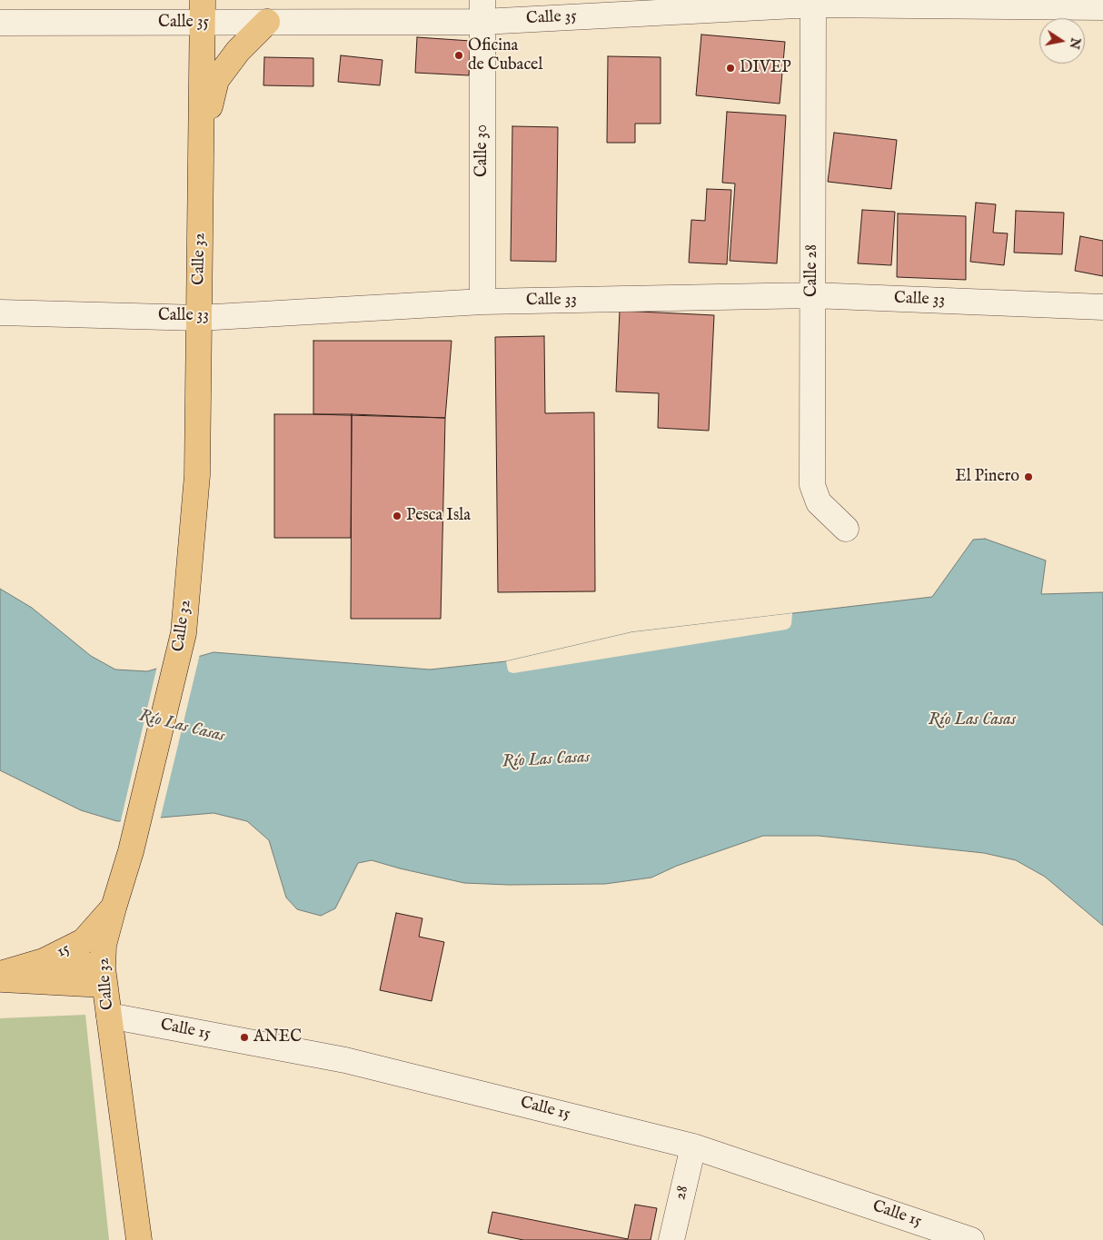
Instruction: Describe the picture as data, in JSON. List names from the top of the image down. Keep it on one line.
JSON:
{"streets":{"main road":["Calle 32","15"],"street":["Calle 35","Calle 30","Calle 28","Calle 33","Calle 15","28"]},"crossings":[["Calle 35","Calle 30"],["Calle 35","Calle 32"],["Calle 35","Calle 28"],["Calle 30","Calle 33"],["Calle 32","Calle 33"],["Calle 32","15"],["Calle 32","Calle 15"],["Calle 28","Calle 33"],["Calle 15","28"]],"water":["Río Las Casas"],"places":["Oficina de Cubacel","DIVEP","El Pinero","Pesca Isla","ANEC"],"north":"right"}
